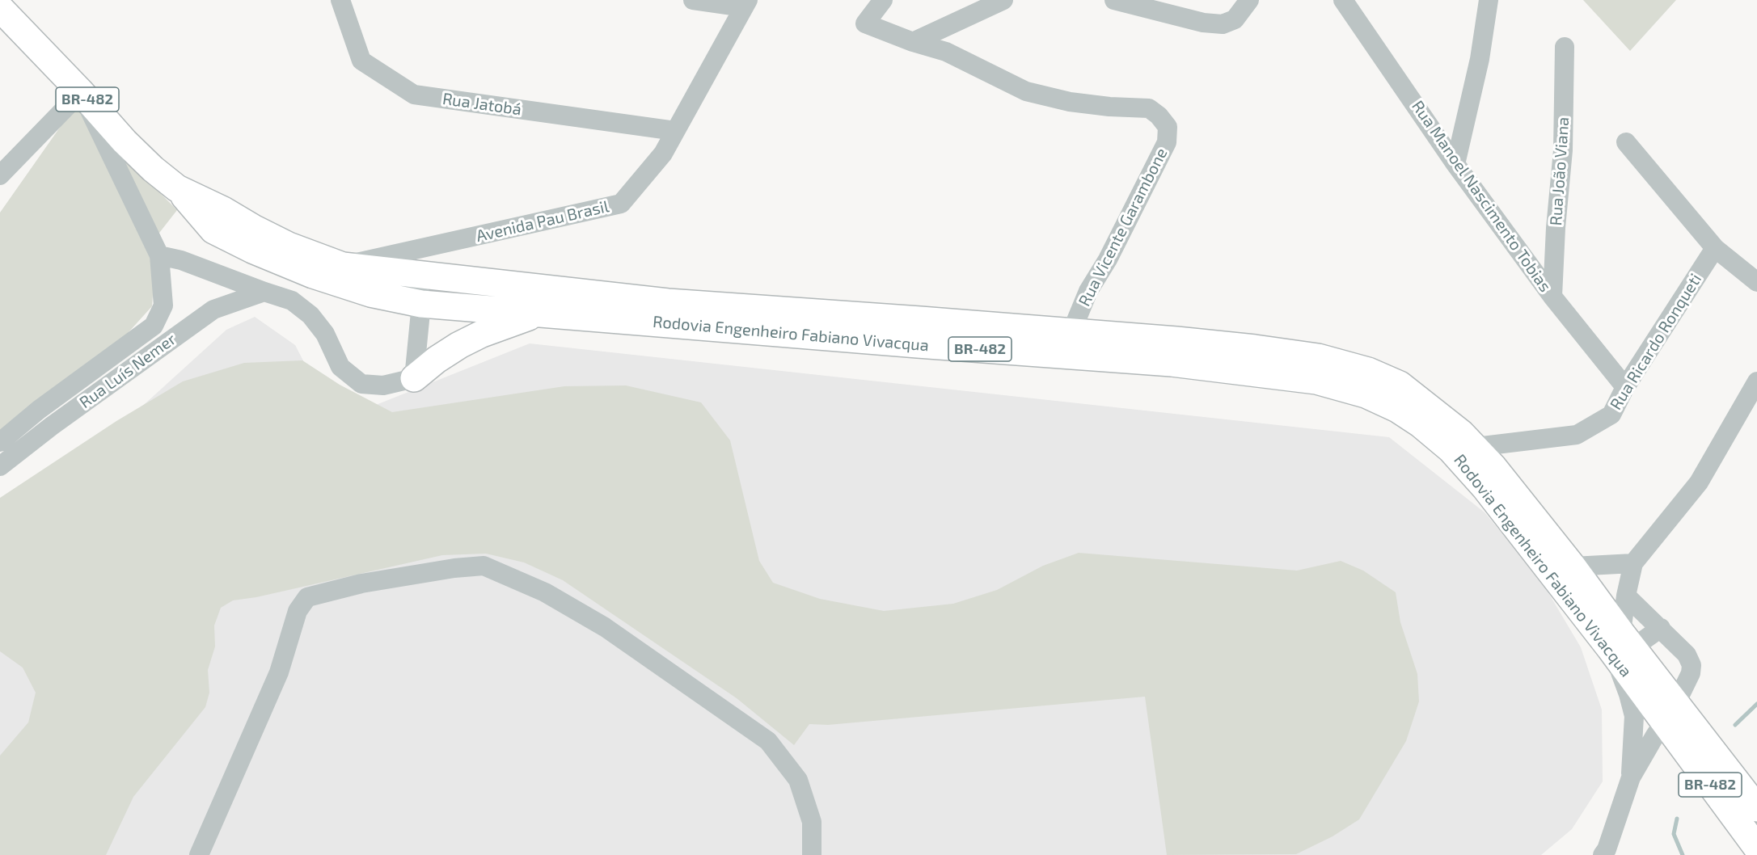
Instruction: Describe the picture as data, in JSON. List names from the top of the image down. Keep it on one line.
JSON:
{"streets":{"highway":["BR-482","Rodovia Engenheiro Fabiano Vivacqua"],"street":["Rua Jatobá","Rua João Viana","Rua Manoel Nascimento Tobias","Avenida Pau Brasil","Rua Vicente Garambone","Rua Ricardo Ronqueti","Rua Luís Nemer"]},"crossings":[["BR-482","Rodovia Engenheiro Fabiano Vivacqua"],["Rua Jatobá","Avenida Pau Brasil"],["Rua João Viana","Rua Manoel Nascimento Tobias"],["Rua Manoel Nascimento Tobias","Rua Ricardo Ronqueti"],["Avenida Pau Brasil","Rodovia Engenheiro Fabiano Vivacqua"],["Rua Vicente Garambone","Rodovia Engenheiro Fabiano Vivacqua"],["Rodovia Engenheiro Fabiano Vivacqua","Rua Ricardo Ronqueti"]]}
